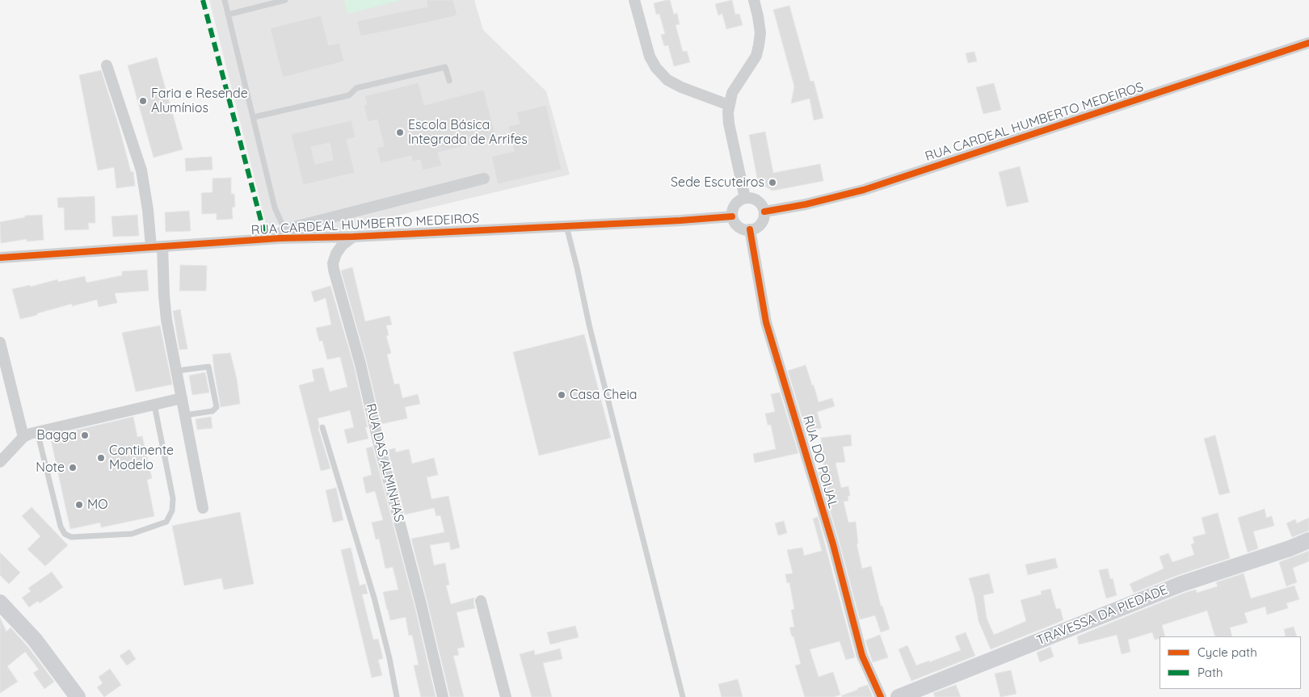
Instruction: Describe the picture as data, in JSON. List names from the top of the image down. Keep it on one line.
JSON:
{"streets":{"street":["RUA CARDEAL HUMBERTO MEDEIROS","RUA DO POIJAL","RUA DAS ALMINHAS","TRAVESSA DA PIEDADE"]},"crossings":[["RUA CARDEAL HUMBERTO MEDEIROS","RUA DO POIJAL"],["RUA CARDEAL HUMBERTO MEDEIROS","RUA DAS ALMINHAS"]],"places":["Faria e Resende Alumínios","Escola Básica Integrada de Arrifes","Sede Escuteiros","Casa Cheia","Bagga","Continente Modelo","Note","MO"],"legend":["Cycle path","Path"]}
